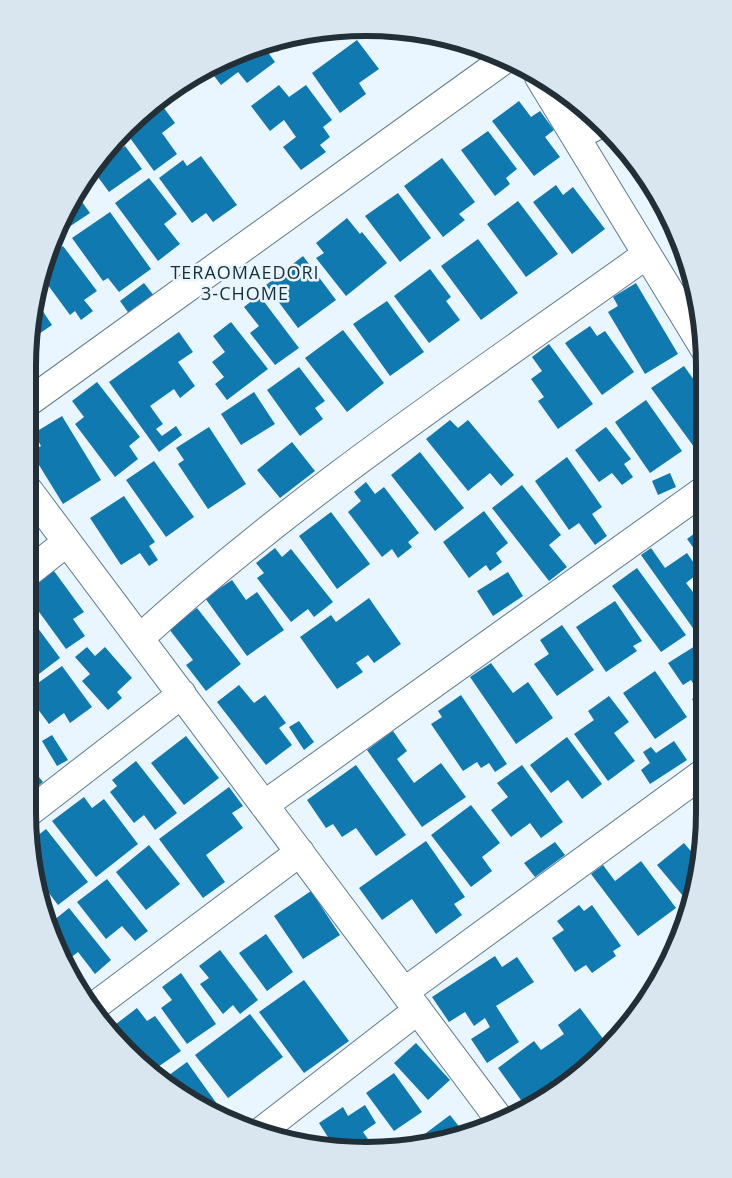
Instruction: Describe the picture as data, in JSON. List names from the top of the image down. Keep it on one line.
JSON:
{"districts":["TERAOMAEDORI 3-CHOME"]}
